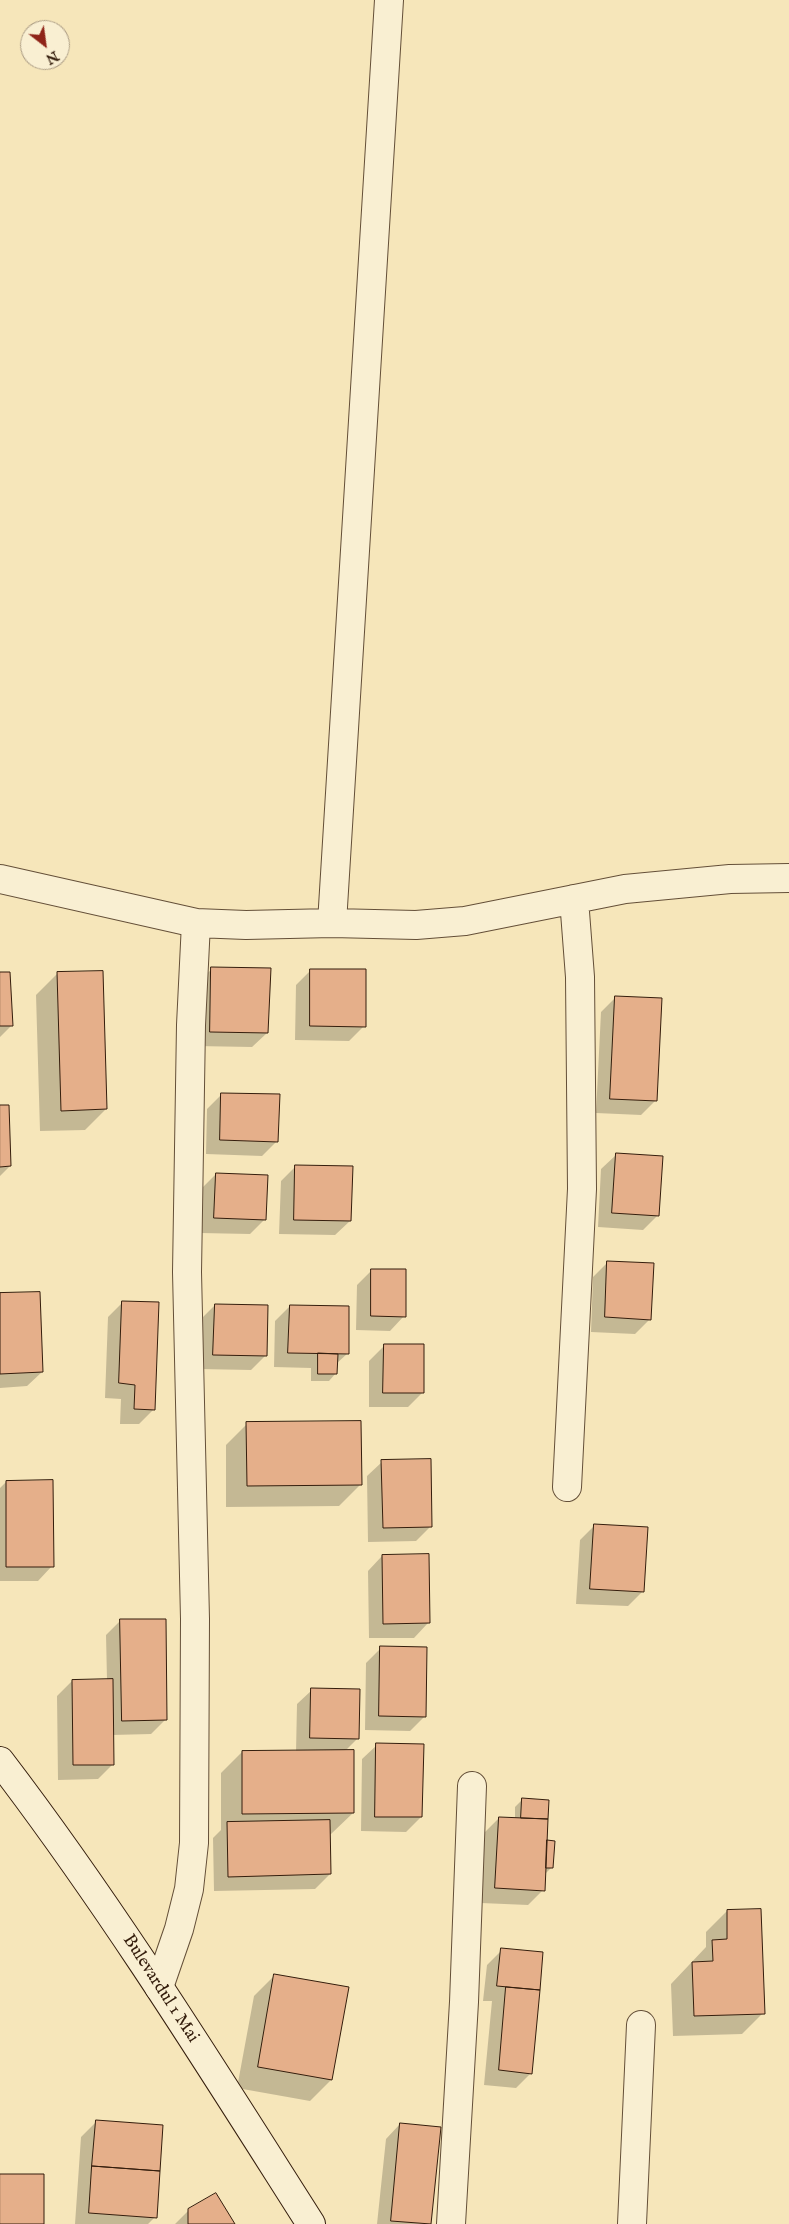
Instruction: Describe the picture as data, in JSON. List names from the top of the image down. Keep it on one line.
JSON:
{"streets":{"street":["Bulevardul 1 Mai"]},"north":"bottom right"}
